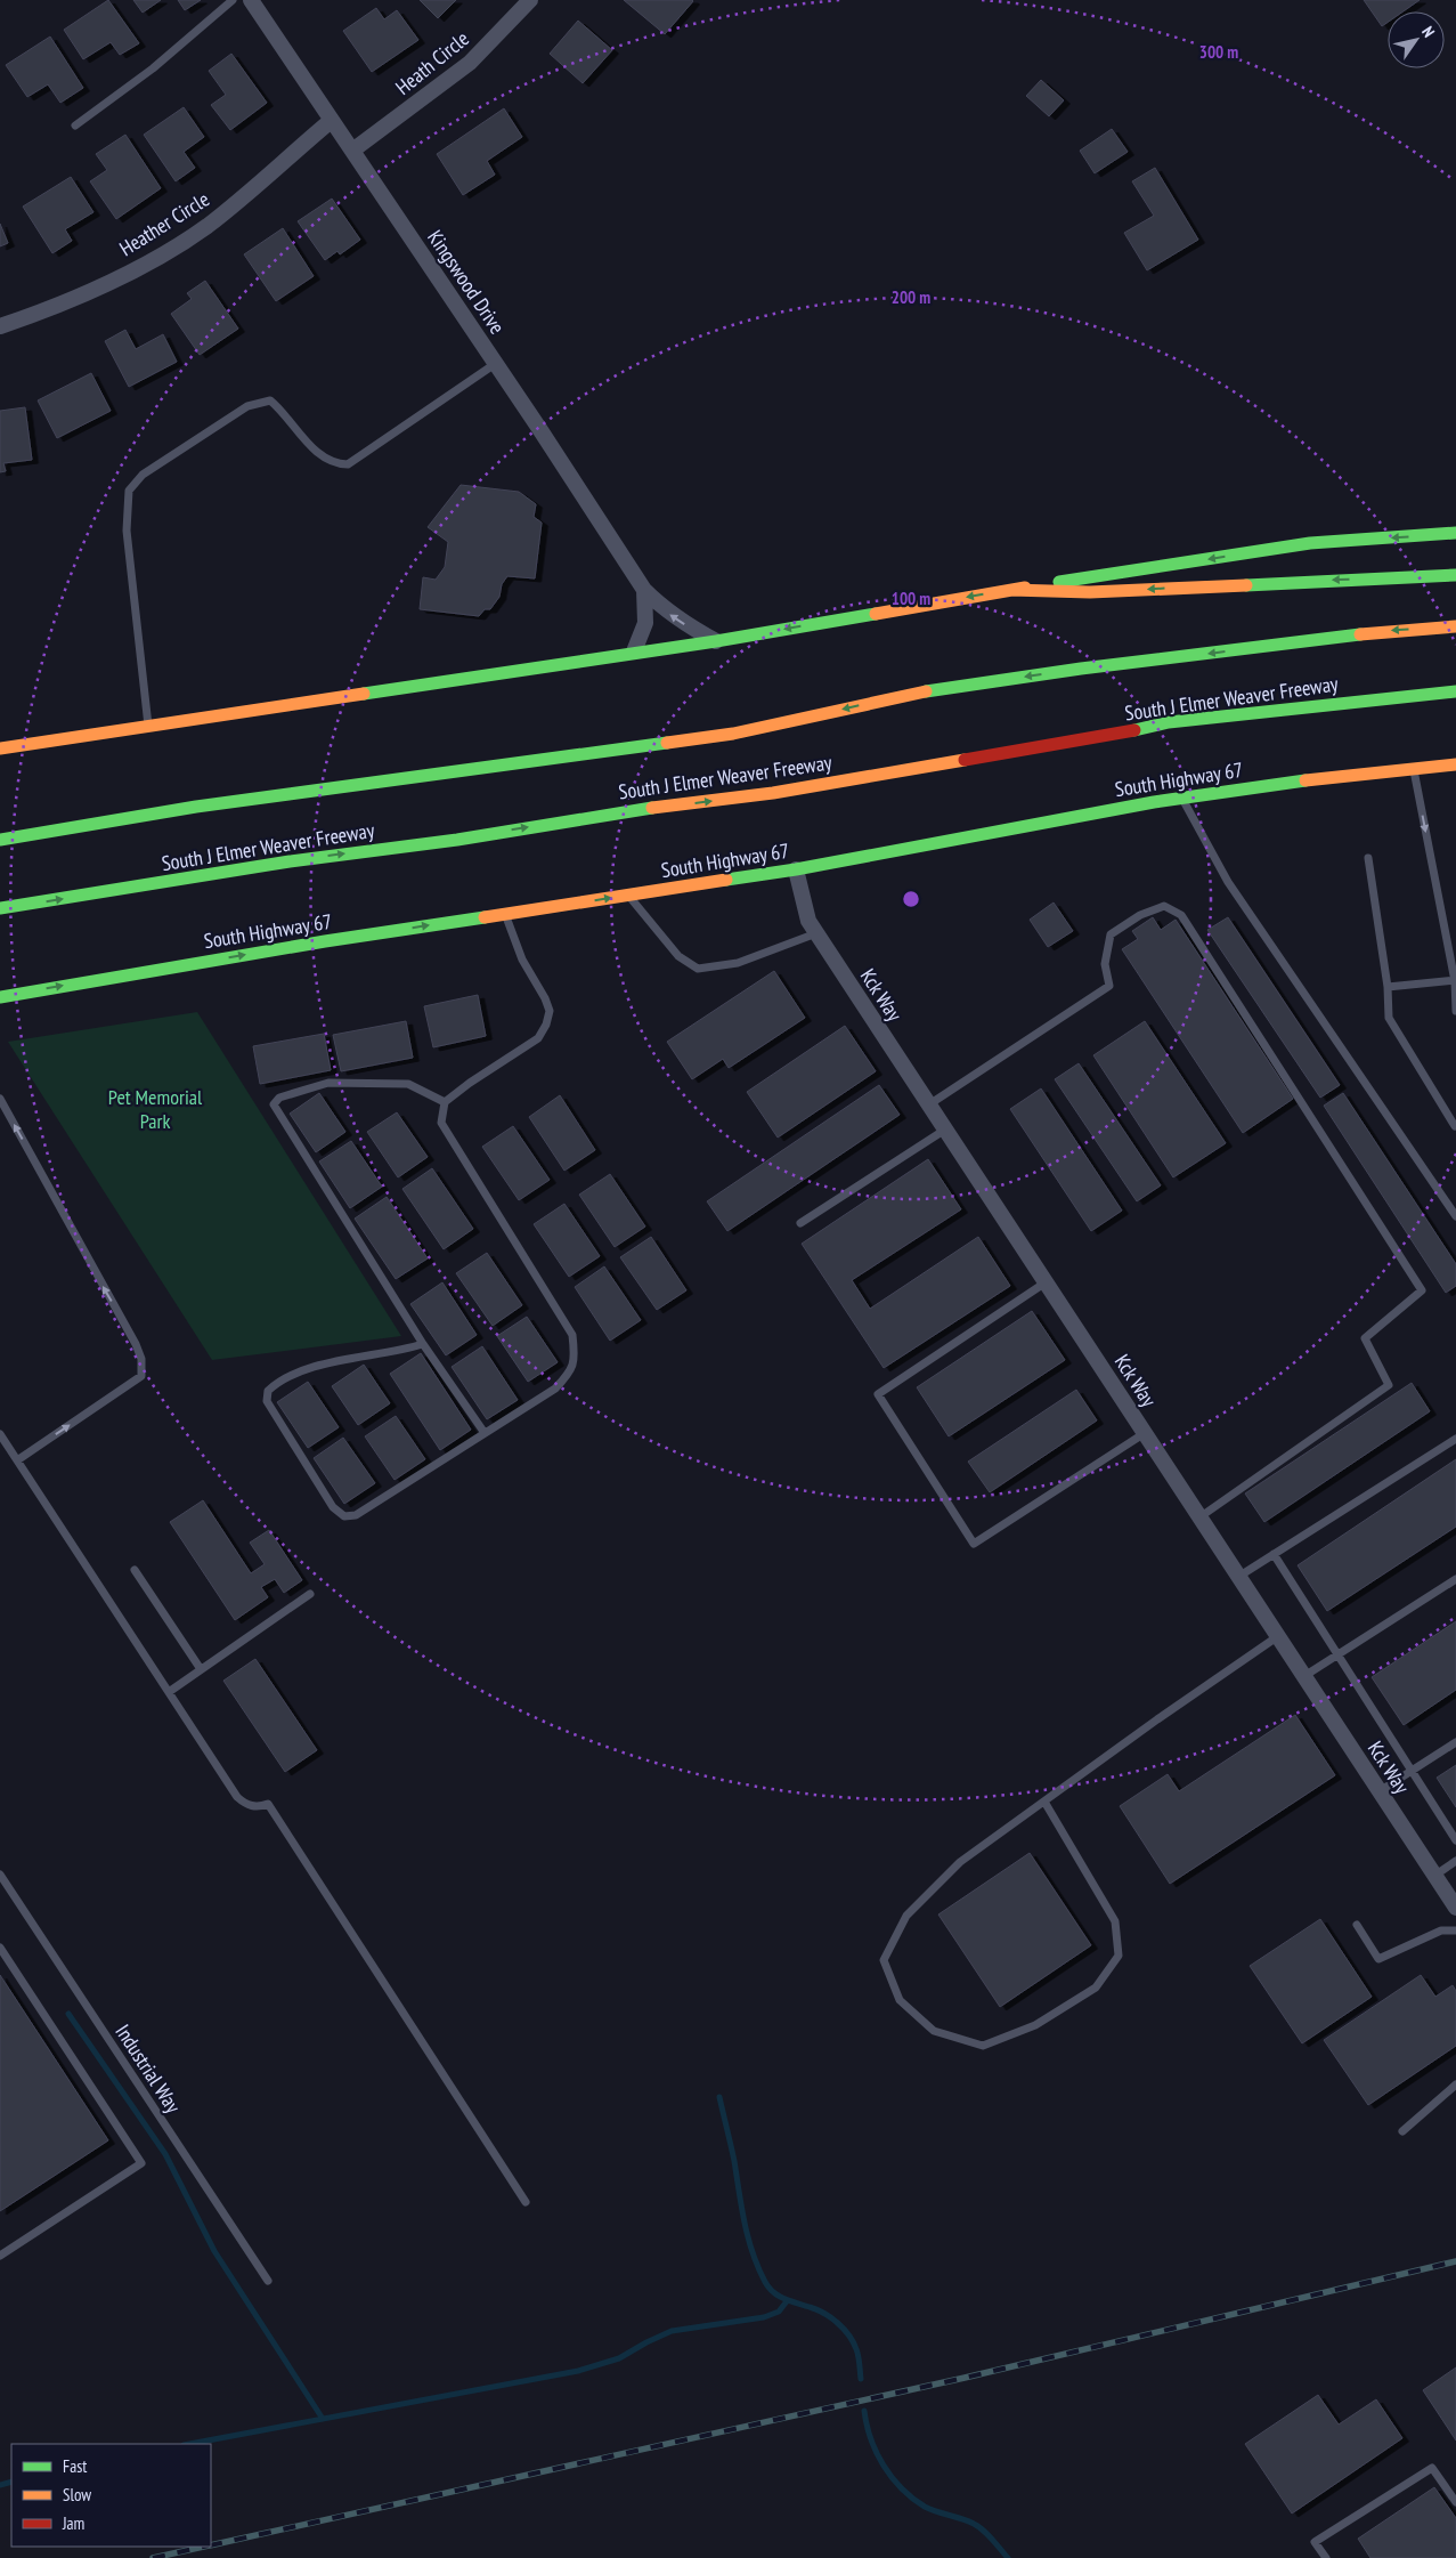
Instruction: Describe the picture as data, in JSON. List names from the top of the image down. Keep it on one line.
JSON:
{"streets":{"main road":["South J Elmer Weaver Freeway","South Highway 67"],"street":["Heath Circle","Heather Circle","Kingswood Drive","Kck Way"],"lane":["Industrial Way"]},"crossings":[["Heath Circle","Kingswood Drive"],["Heather Circle","Kingswood Drive"],["South Highway 67","Kck Way"]],"one_way":["South Highway 67"],"parks":["Pet Memorial Park"],"legend":["Fast","Slow","Jam"],"north":"top right","rings":["300 m","200 m","100 m"]}
